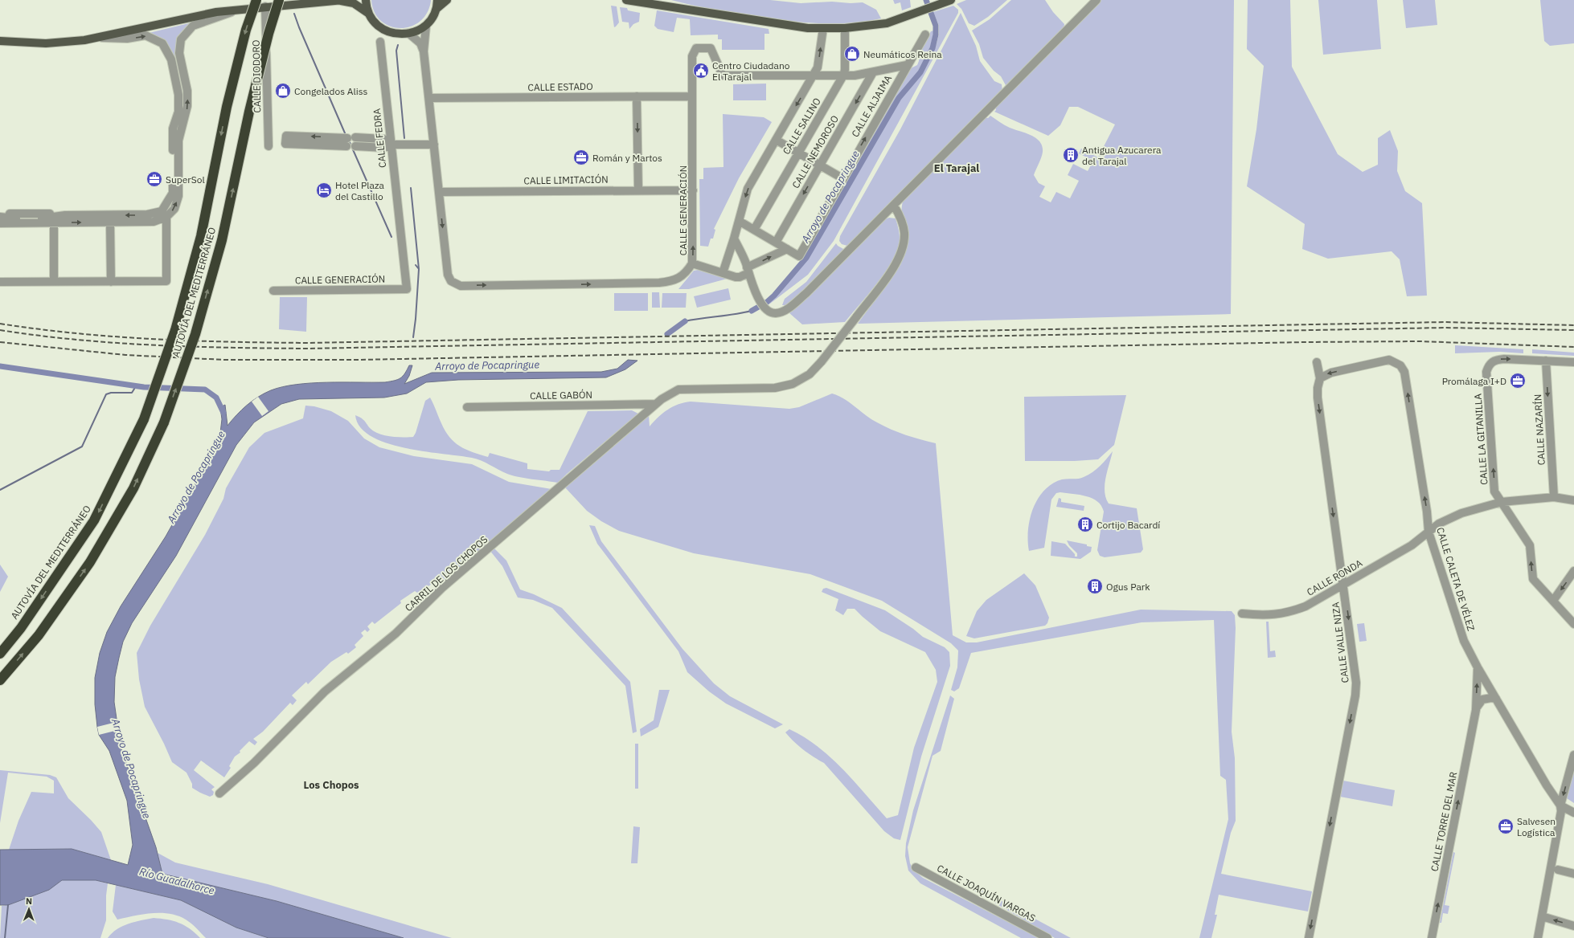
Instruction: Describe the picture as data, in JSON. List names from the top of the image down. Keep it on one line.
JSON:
{"streets":{"highway":["AUTOVÍA DEL MEDITERRÁNEO"],"street":["CALLE DIODORO","CALLE ESTADO","CALLE ALJAIMA","CALLE SALINO","CALLE FEDRA","CALLE NEMOROSO","CALLE LIMITACIÓN","CALLE GENERACIÓN","CALLE GABÓN","CALLE NAZARÍN","CALLE LA GITANILLA","CARRIL DE LOS CHOPOS","CALLE RONDA","CALLE CALETA DE VÉLEZ","CALLE VALLE NIZA","CALLE TORRE DEL MAR","CALLE JOAQUÍN VARGAS"]},"crossings":[["CALLE ESTADO","CALLE GENERACIÓN"],["CALLE FEDRA","CALLE GENERACIÓN"],["CALLE LIMITACIÓN","CALLE GENERACIÓN"],["CALLE GABÓN","CARRIL DE LOS CHOPOS"],["CALLE NAZARÍN","CALLE LA GITANILLA"],["CALLE NAZARÍN","CALLE RONDA"],["CALLE LA GITANILLA","CALLE RONDA"],["CALLE RONDA","CALLE CALETA DE VÉLEZ"],["CALLE RONDA","CALLE VALLE NIZA"],["CALLE CALETA DE VÉLEZ","CALLE VALLE NIZA"],["CALLE CALETA DE VÉLEZ","CALLE TORRE DEL MAR"]],"one_way":["CALLE NAZARÍN","CALLE VALLE NIZA","CALLE TORRE DEL MAR"],"districts":["El Tarajal","Los Chopos"],"water":["Arroyo de Pocapringue","Río Guadalhorce"],"places":{"shop":["Neumáticos Reina","Congelados Aliss"],"public building":["Centro Ciudadano El Tarajal"],"building":["Antigua Azucarera del Tarajal","Cortijo Bacardí","Ogus Park"],"office":["Román y Martos","SuperSol","Promálaga I+D","Salvesen Logística"],"hotel":["Hotel Plaza del Castillo"]},"north":"top"}
